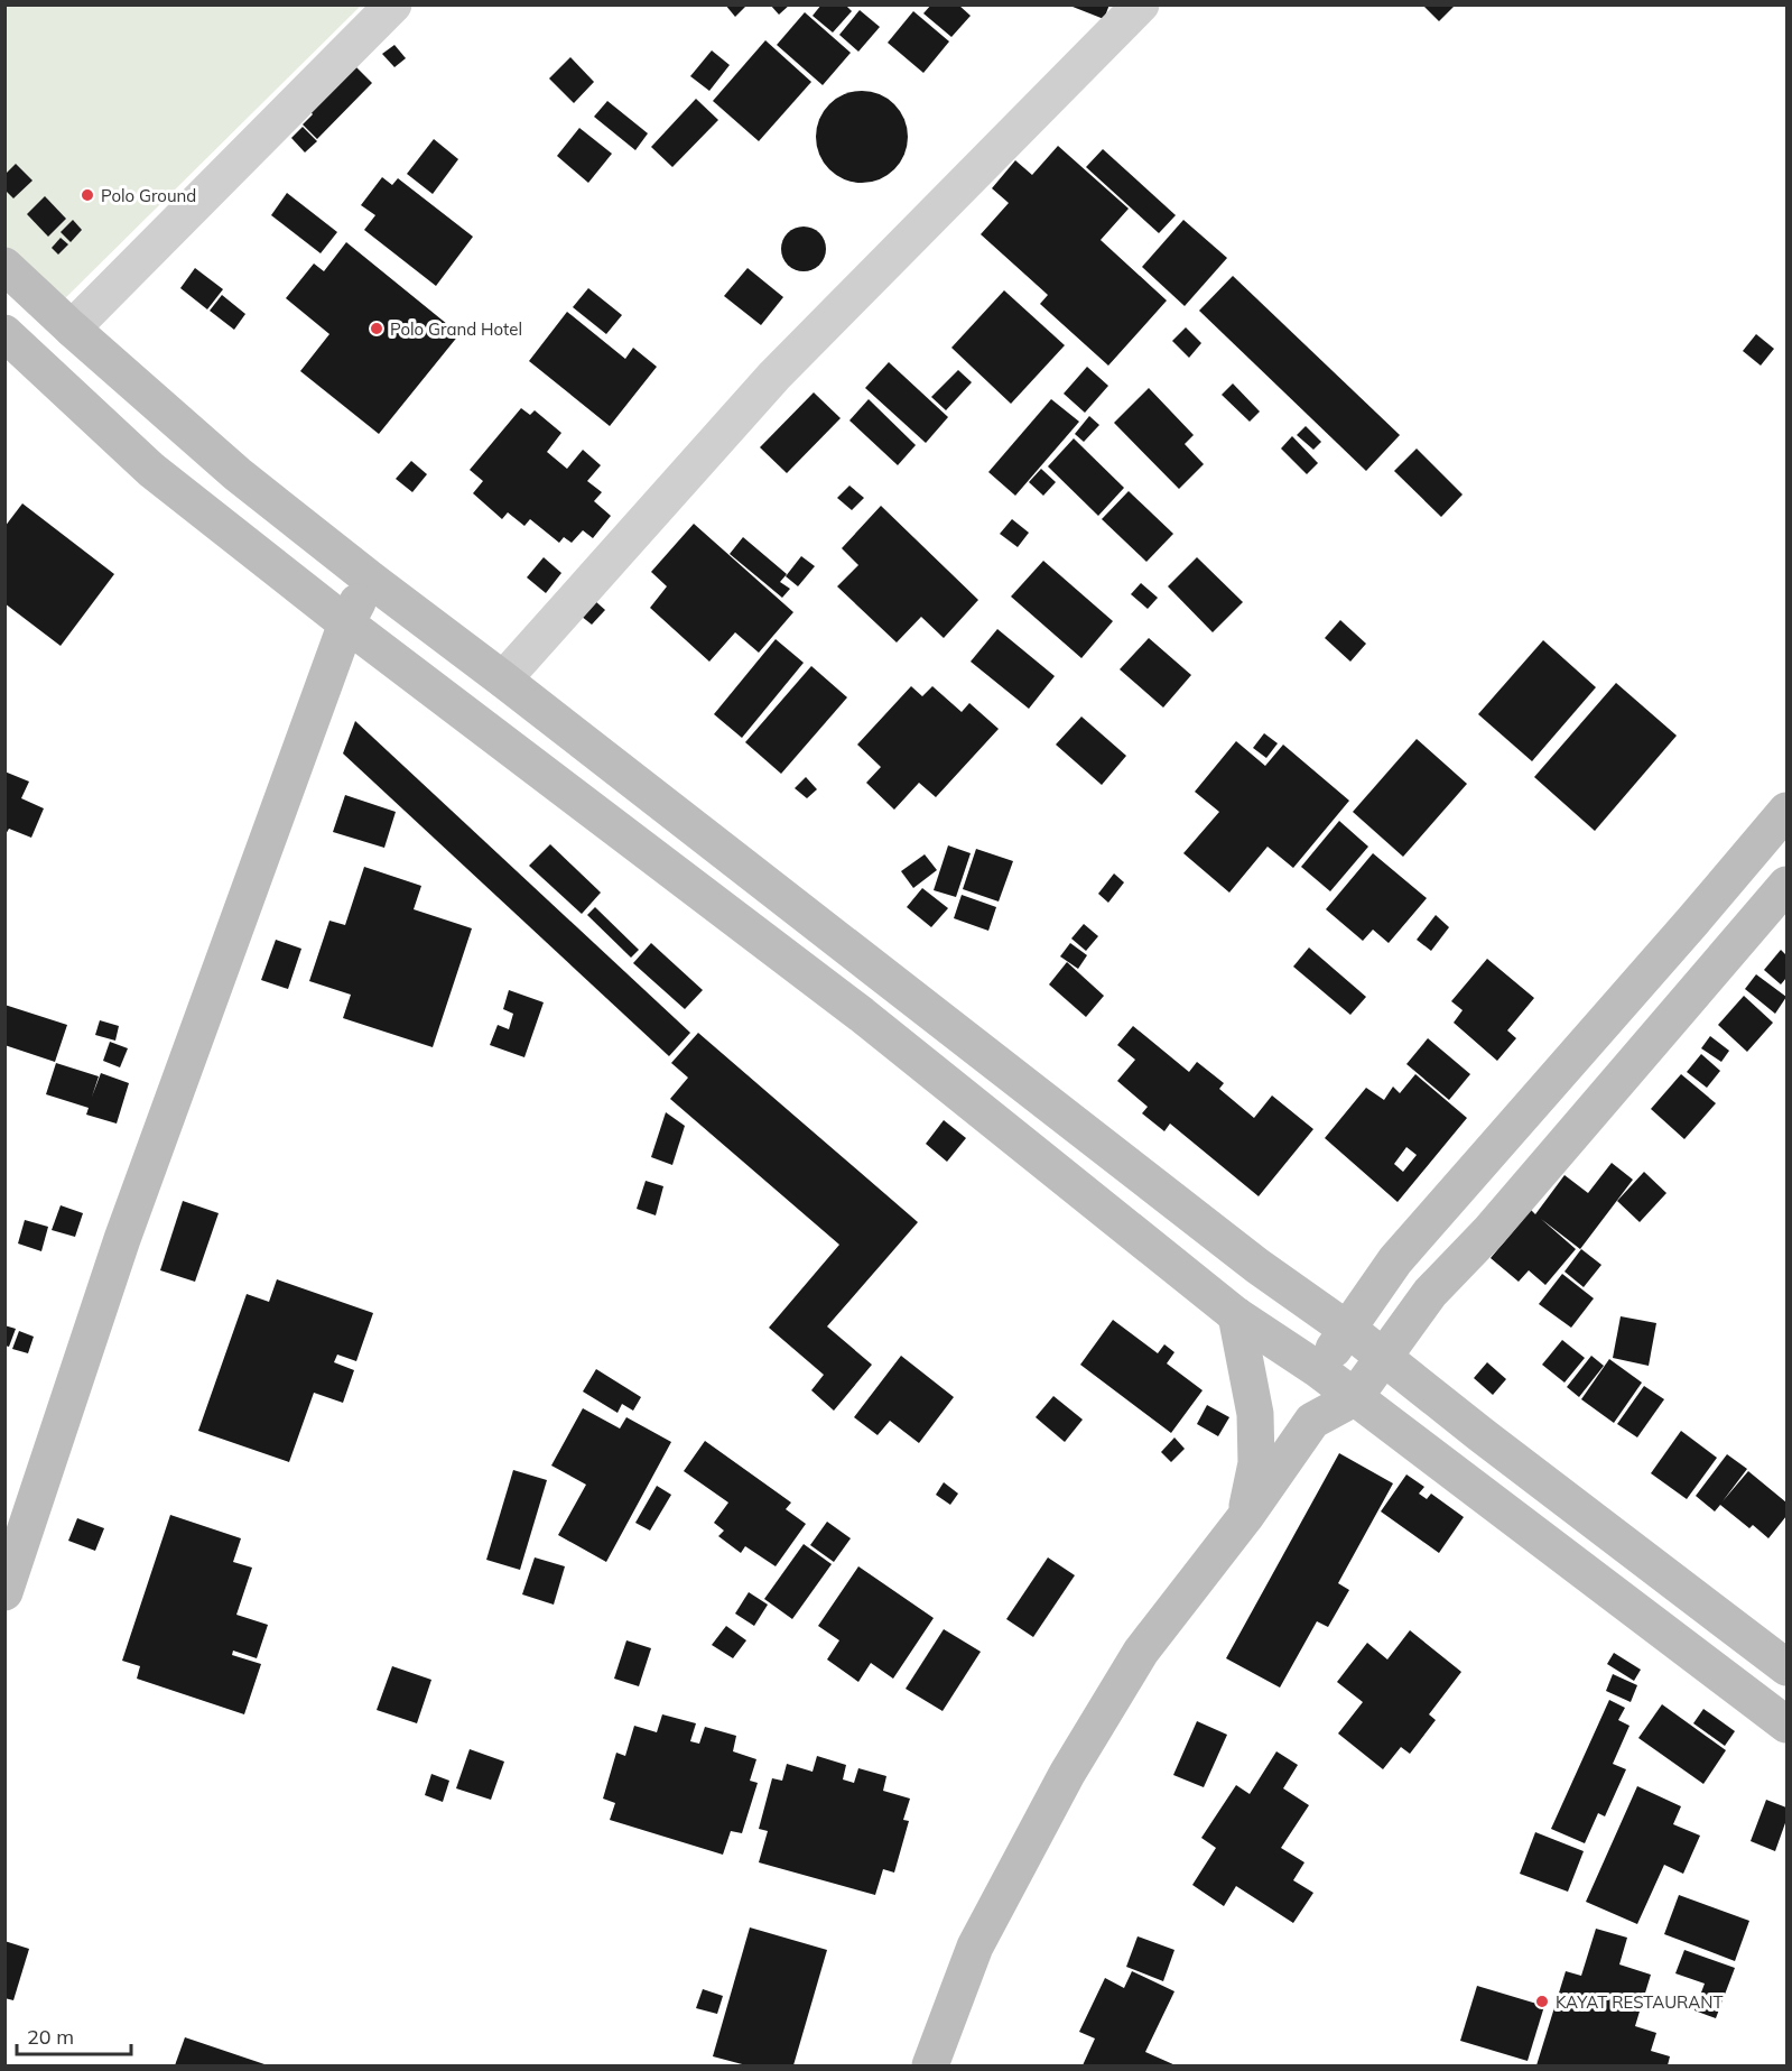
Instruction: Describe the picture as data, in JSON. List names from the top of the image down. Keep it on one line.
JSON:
{"places":["Polo Ground","Polo Grand Hotel","KAYAT RESTAURANT"],"scale_bar":"20 m"}
